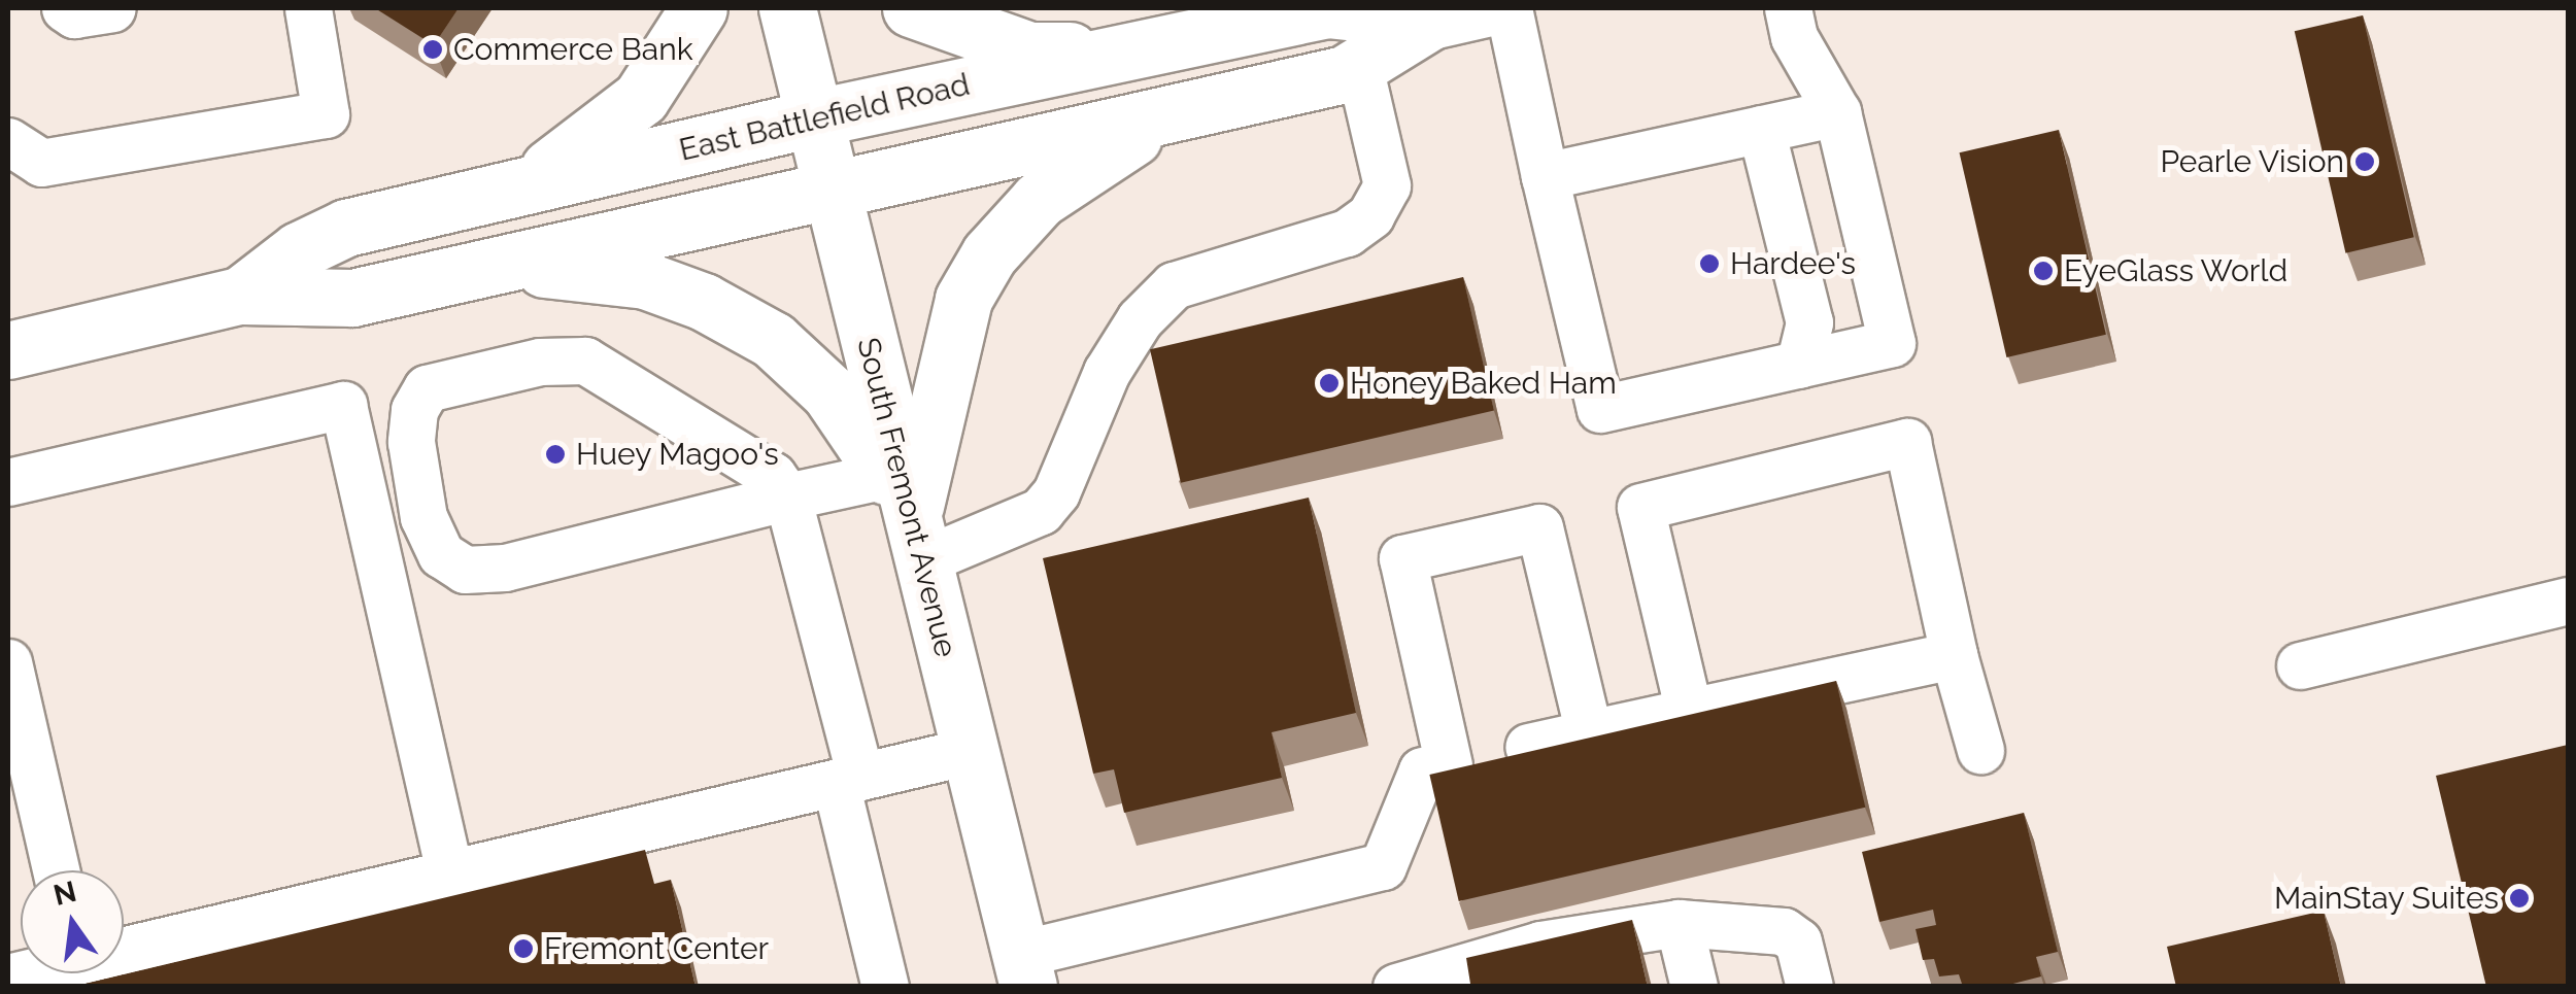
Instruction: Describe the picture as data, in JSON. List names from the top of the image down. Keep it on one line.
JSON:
{"streets":{"main road":["East Battlefield Road","South Fremont Avenue"]},"crossings":[["East Battlefield Road","South Fremont Avenue"]],"places":["Commerce Bank","Pearle Vision","Hardee's","EyeGlass World","Honey Baked Ham","Huey Magoo's","MainStay Suites","Fremont Center"],"north":"top"}
